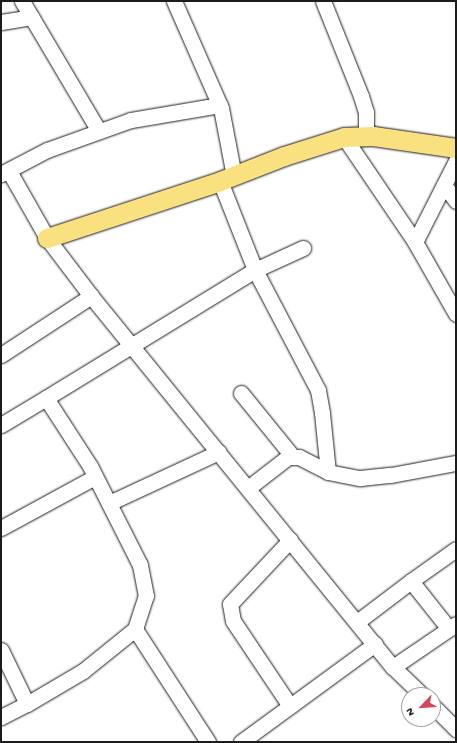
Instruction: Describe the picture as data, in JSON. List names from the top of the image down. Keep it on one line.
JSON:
{"north":"bottom left"}
